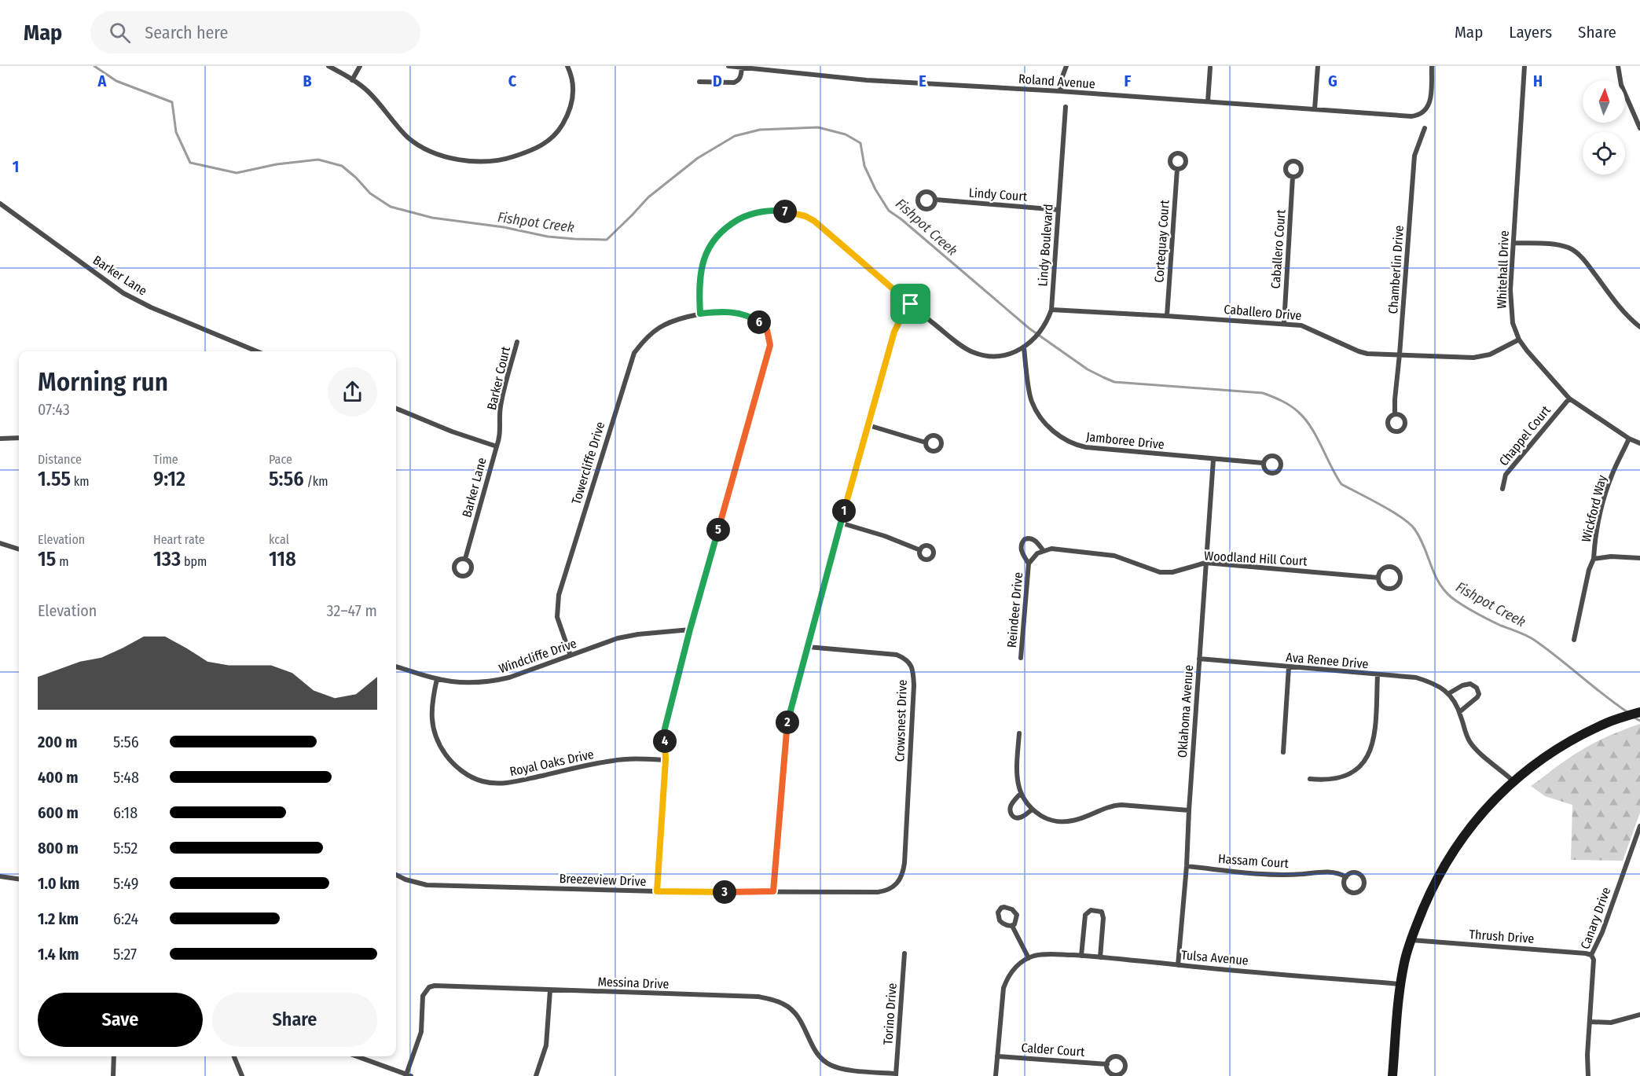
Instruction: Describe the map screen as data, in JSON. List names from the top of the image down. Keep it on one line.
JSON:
{"streets":{"street":["Roland Avenue","Lindy Court","Cortequay Court","Lindy Boulevard","Caballero Court","Chamberlin Drive","Whitehall Drive","Barker Lane","Caballero Drive","Barker Court","Chappel Court","Jamboree Drive","Towercliffe Drive","Wickford Way","Woodland Hill Court","Reindeer Drive","Windcliffe Drive","Ava Renee Drive","Oklahoma Avenue","Crowsnest Drive","Royal Oaks Drive","Hassam Court","Breezeview Drive","Canary Drive","Thrush Drive","Tulsa Avenue","Messina Drive","Torino Drive","Calder Court"]},"crossings":[["Lindy Court","Lindy Boulevard"],["Cortequay Court","Caballero Drive"],["Lindy Boulevard","Caballero Drive"],["Lindy Boulevard","Jamboree Drive"],["Caballero Court","Caballero Drive"],["Chamberlin Drive","Caballero Drive"],["Whitehall Drive","Caballero Drive"],["Whitehall Drive","Chappel Court"],["Whitehall Drive","Wickford Way"],["Barker Lane","Barker Court"],["Jamboree Drive","Oklahoma Avenue"],["Towercliffe Drive","Windcliffe Drive"],["Towercliffe Drive","Royal Oaks Drive"],["Towercliffe Drive","Breezeview Drive"],["Woodland Hill Court","Oklahoma Avenue"],["Windcliffe Drive","Royal Oaks Drive"],["Ava Renee Drive","Oklahoma Avenue"],["Oklahoma Avenue","Hassam Court"],["Oklahoma Avenue","Tulsa Avenue"],["Crowsnest Drive","Breezeview Drive"],["Canary Drive","Thrush Drive"],["Messina Drive","Torino Drive"]],"water":["Fishpot Creek"],"north":"top","page":{"header":"Map","search":"Search here","nav":["Map","Layers","Share"],"pins":["7","6","1","5","2","4","3"],"heading":["Morning run","07:43"],"stats":[["Distance","1.55 km"],["Time","9:12"],["Pace","5:56 /km"],["Elevation","15 m"],["Heart rate","133 bpm"],["kcal","118"]],"chart":["Elevation","32–47 m"],"list":[{"name":"200 m","note":"5:56"},{"name":"400 m","note":"5:48"},{"name":"600 m","note":"6:18"},{"name":"800 m","note":"5:52"},{"name":"1.0 km","note":"5:49"},{"name":"1.2 km","note":"6:24"},{"name":"1.4 km","note":"5:27"}],"buttons":["Save","Share"]},"grid":{"columns":["A","B","C","D","E","F","G","H"],"rows":["1"]}}
